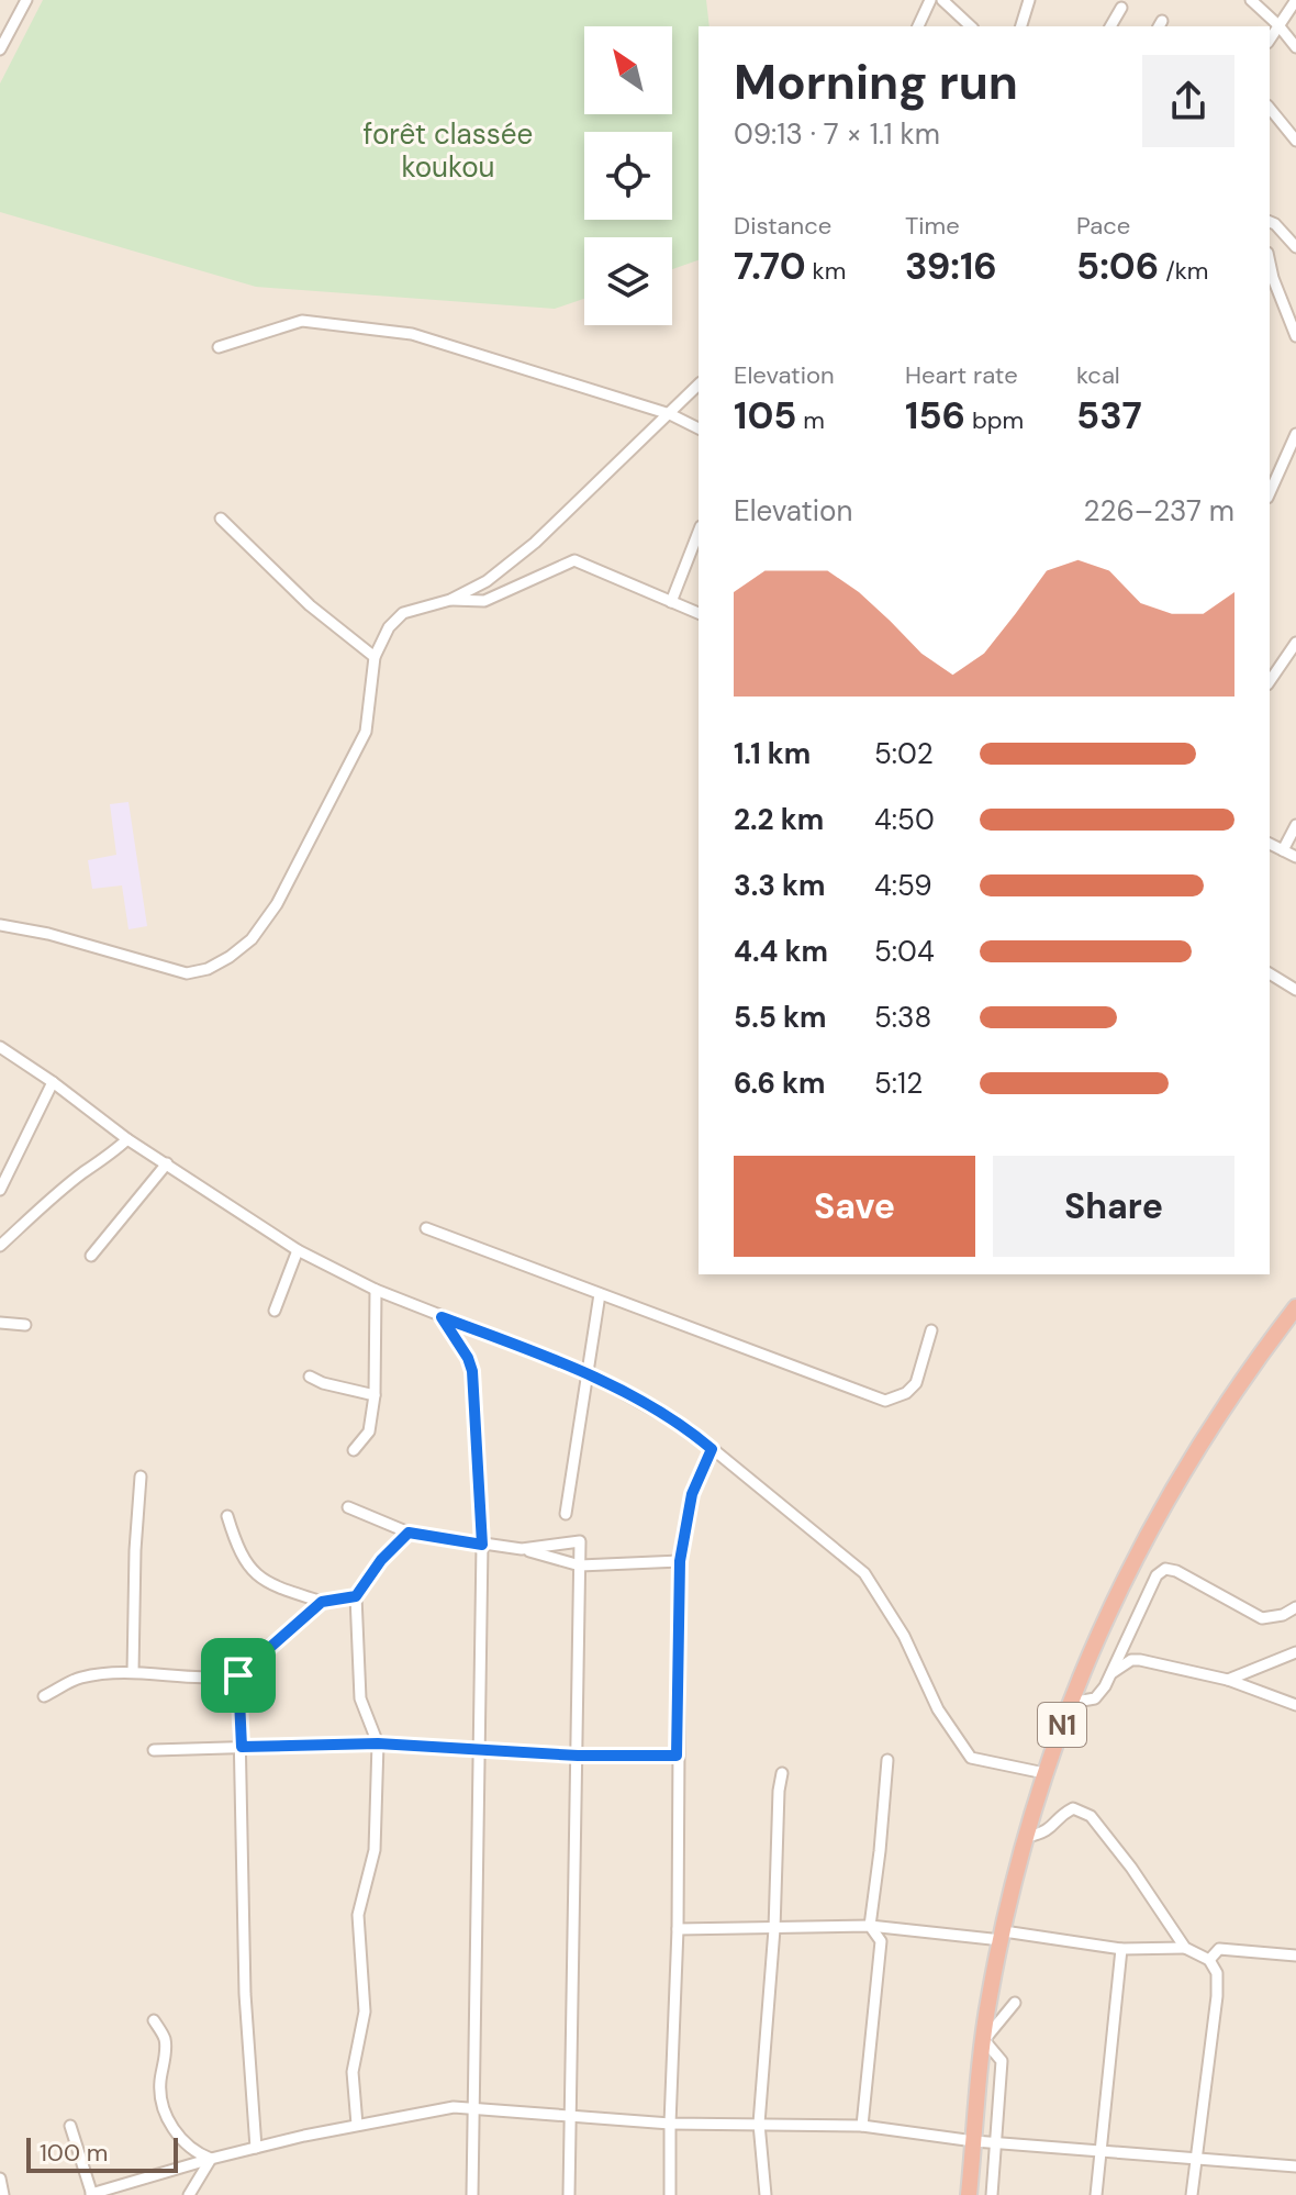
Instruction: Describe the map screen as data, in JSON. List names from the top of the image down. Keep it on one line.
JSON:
{"streets":{"highway":["N1"]},"parks":["forêt classée koukou"],"scale_bar":"100 m","north":"top left","page":{"heading":["Morning run","09:13 · 7 × 1.1 km"],"stats":[["Distance","7.70 km"],["Time","39:16"],["Pace","5:06 /km"],["Elevation","105 m"],["Heart rate","156 bpm"],["kcal","537"]],"chart":["Elevation","226–237 m"],"list":[{"name":"1.1 km","note":"5:02"},{"name":"2.2 km","note":"4:50"},{"name":"3.3 km","note":"4:59"},{"name":"4.4 km","note":"5:04"},{"name":"5.5 km","note":"5:38"},{"name":"6.6 km","note":"5:12"}],"buttons":["Save","Share"],"scale":"100 m"}}
